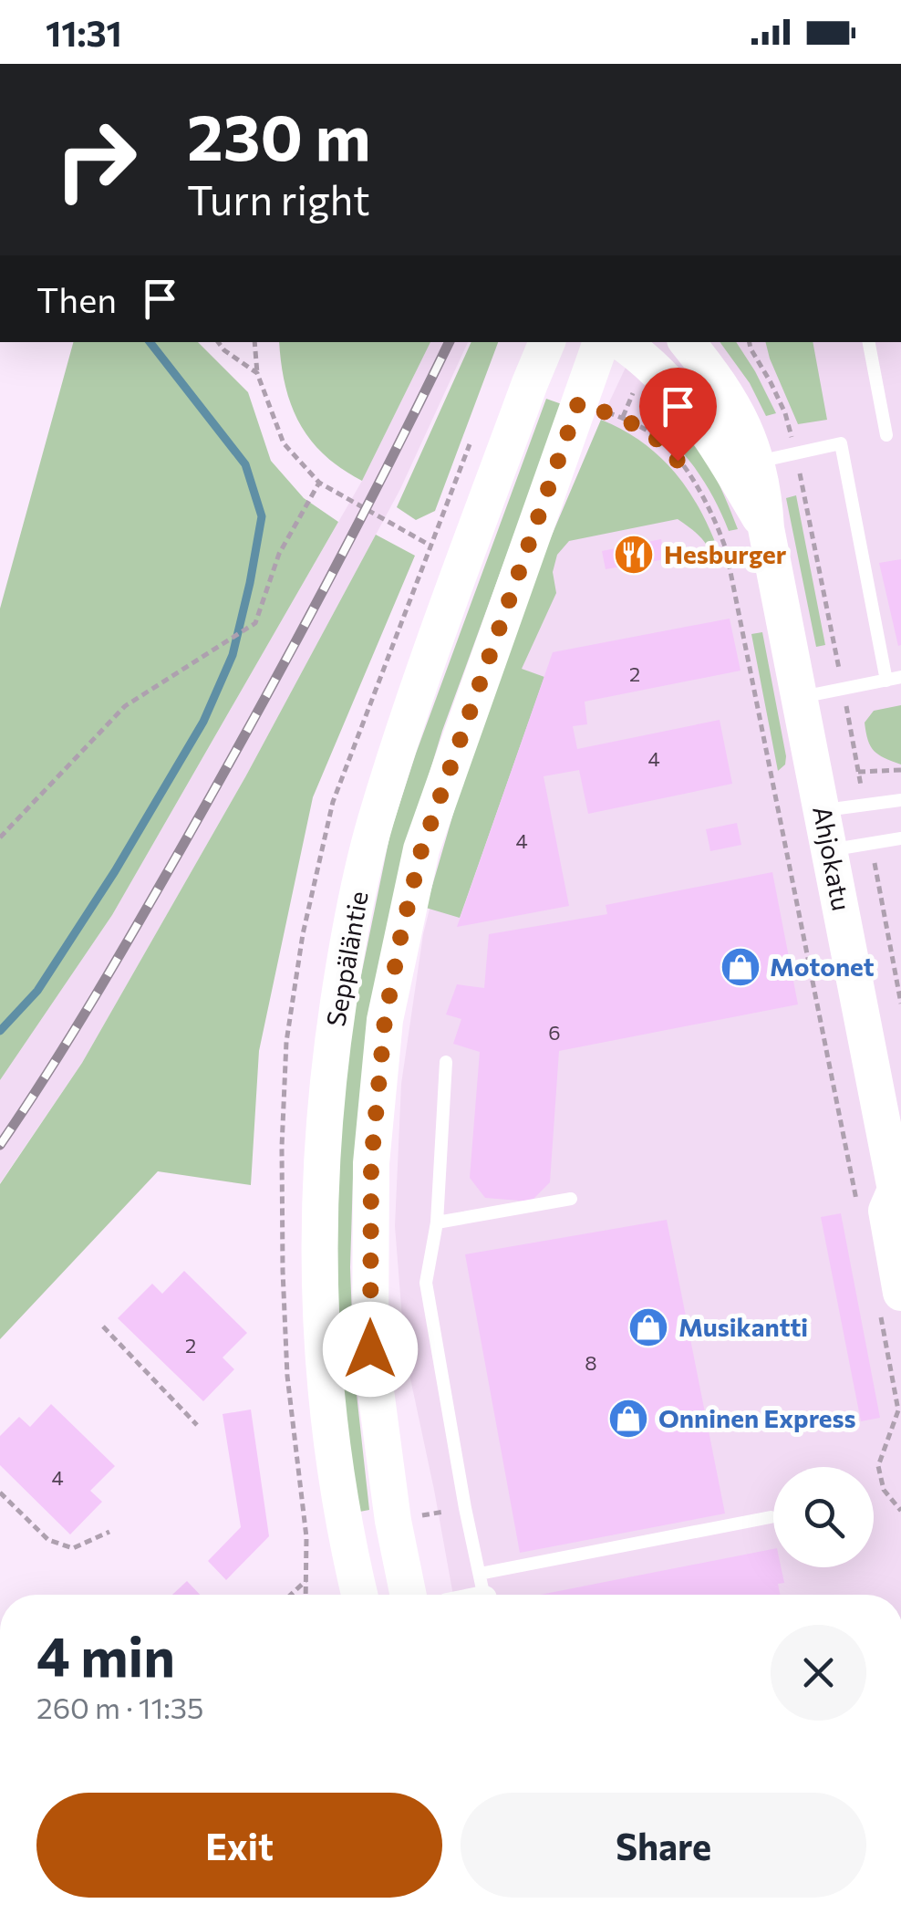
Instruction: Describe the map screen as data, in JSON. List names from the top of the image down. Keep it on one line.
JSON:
{"streets":{"main road":["Ahjokatu","Seppäläntie"]},"places":{"restaurant":["Hesburger"],"shop":["Motonet","Musikantti","Onninen Express"]},"house_numbers":["2","4","4","6","2","8","4"],"page":{"status":"11:31","turn":["230 m","Turn right"],"then":"Then","heading":["4 min","260 m · 11:35"],"buttons":["Exit","Share"]}}
